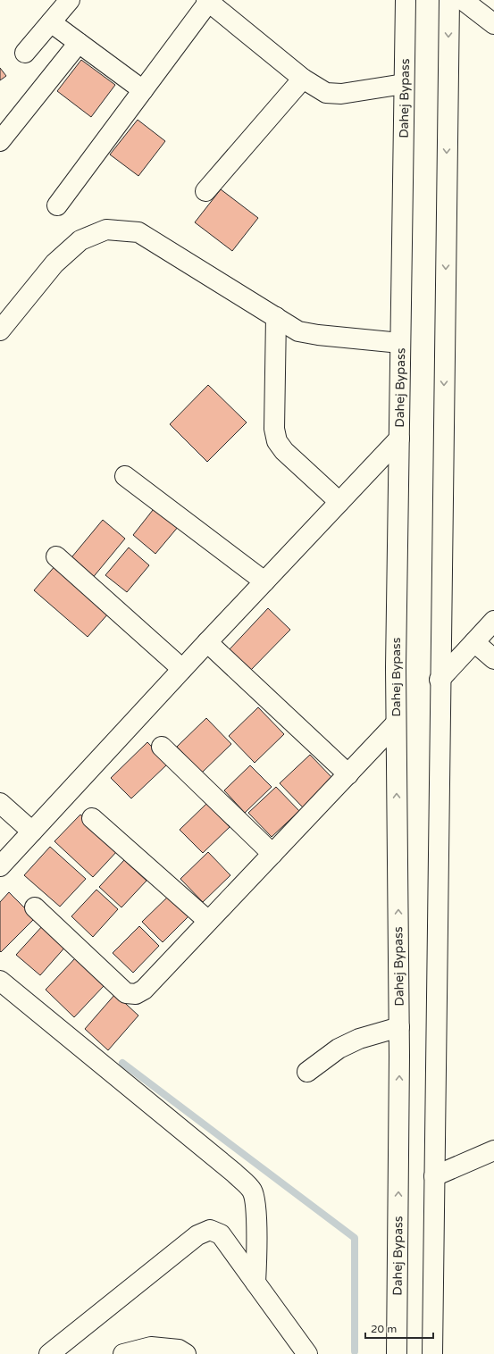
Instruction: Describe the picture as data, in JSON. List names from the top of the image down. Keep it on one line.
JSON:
{"streets":{"main road":["Dahej Bypass"]},"scale_bar":"20 m"}
